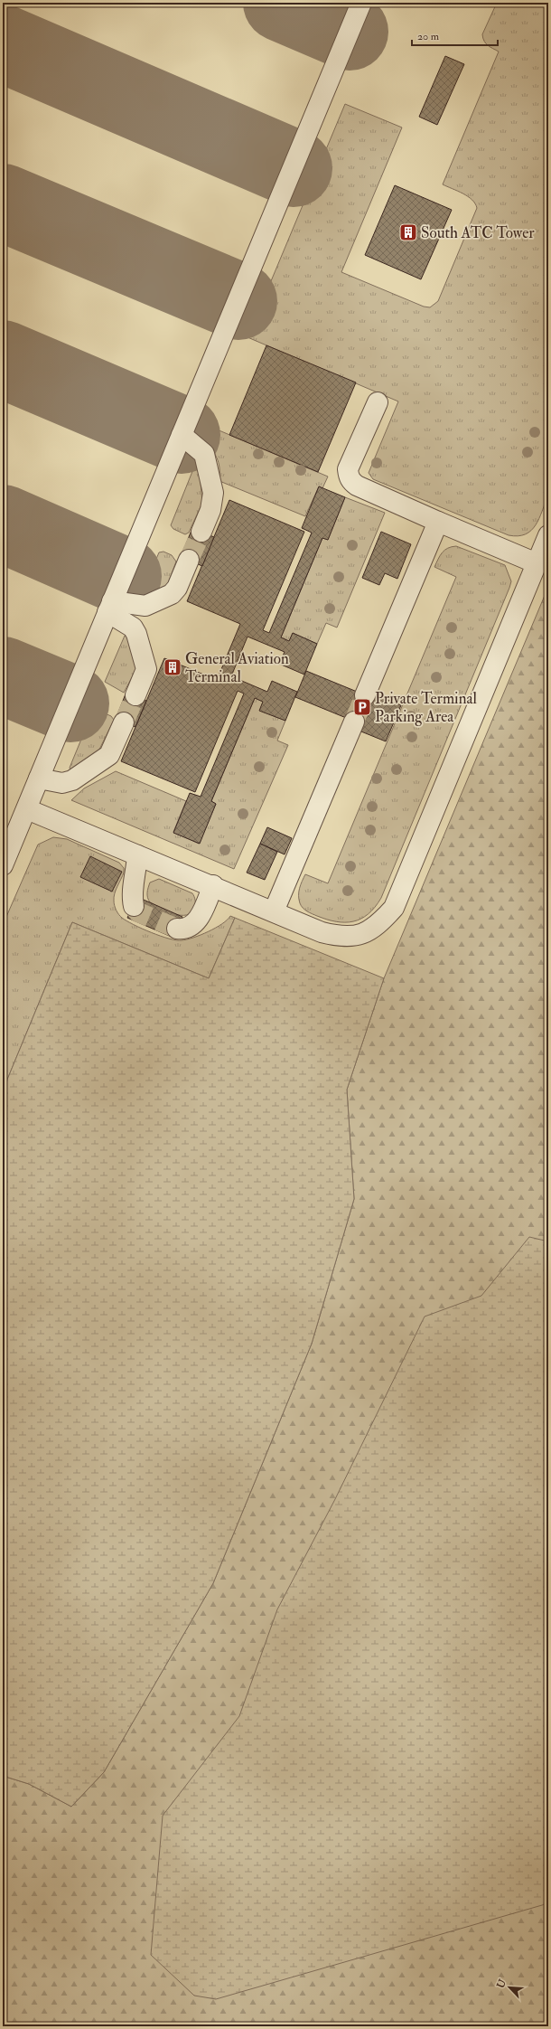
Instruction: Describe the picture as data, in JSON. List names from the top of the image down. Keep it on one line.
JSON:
{"places":{"building":["South ATC Tower","General Aviation Terminal"],"parking":["Private Terminal Parking Area"]},"scale_bar":"20 m","north":"top left"}
